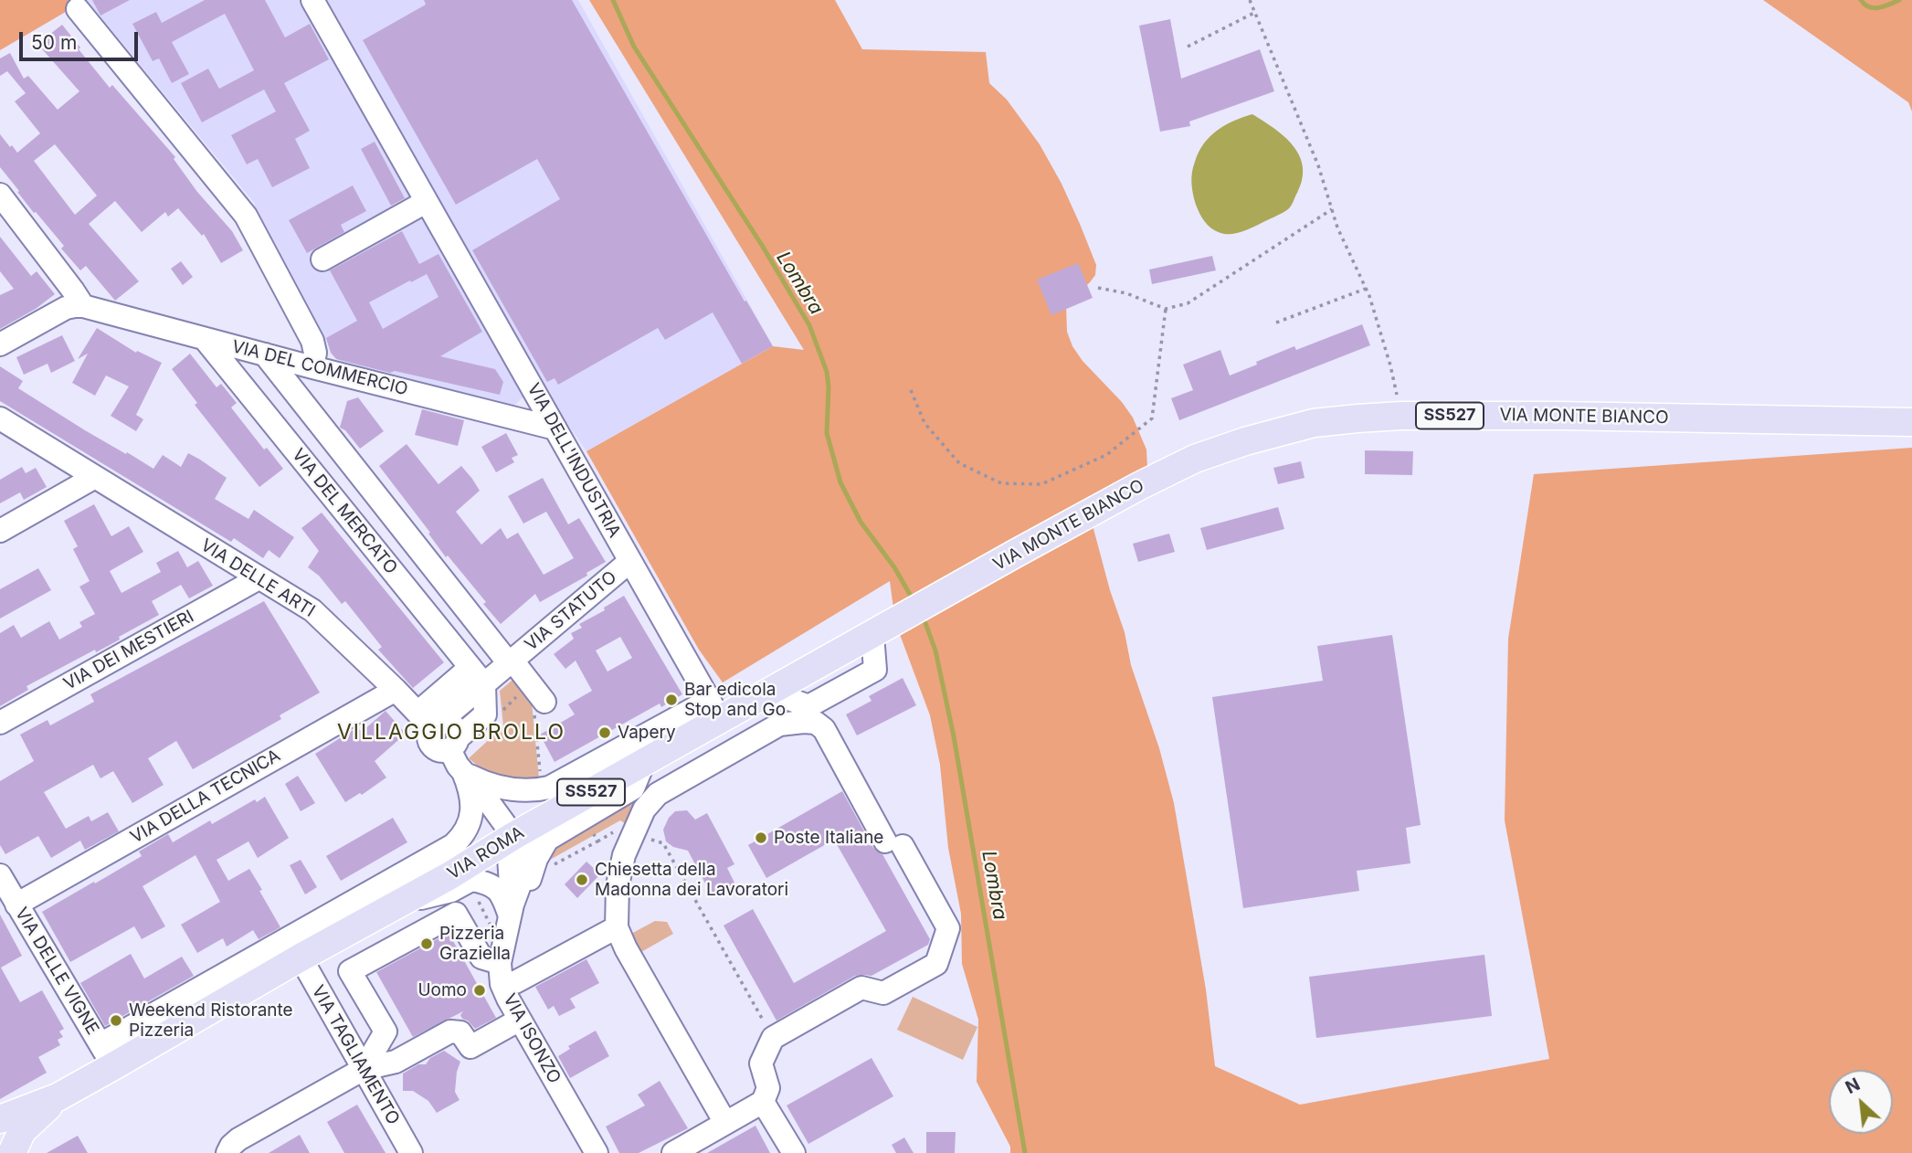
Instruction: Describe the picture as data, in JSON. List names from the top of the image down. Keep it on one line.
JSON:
{"streets":{"main road":["SS527","VIA MONTE BIANCO","VIA ROMA"],"street":["VIA DEL COMMERCIO","VIA DELL'INDUSTRIA","VIA DEL MERCATO","VIA DELLE ARTI","VIA STATUTO","VIA DEI MESTIERI","VIA DELLA TECNICA","VIA DELLE VIGNE","VIA ISONZO","VIA TAGLIAMENTO"]},"crossings":[["VIA DEL COMMERCIO","VIA DELL'INDUSTRIA"],["VIA DEL COMMERCIO","VIA DEL MERCATO"],["SS527","VIA ROMA"],["VIA MONTE BIANCO","VIA ROMA"],["VIA DELL'INDUSTRIA","VIA STATUTO"],["VIA DELL'INDUSTRIA","VIA ROMA"],["VIA DEL MERCATO","VIA STATUTO"],["VIA DELLE ARTI","VIA STATUTO"],["VIA DELLE ARTI","VIA DEI MESTIERI"],["VIA DELLE ARTI","VIA DELLA TECNICA"],["VIA DELLA TECNICA","VIA DELLE VIGNE"],["VIA ROMA","VIA DELLE VIGNE"],["VIA ROMA","VIA TAGLIAMENTO"]],"districts":["VILLAGGIO BROLLO"],"water":["Lombra"],"places":["Bar edicola Stop and Go","Vapery","Poste Italiane","Chiesetta della Madonna dei Lavoratori","Pizzeria Graziella","Uomo","Weekend Ristorante Pizzeria"],"scale_bar":"50 m","north":"top left"}
